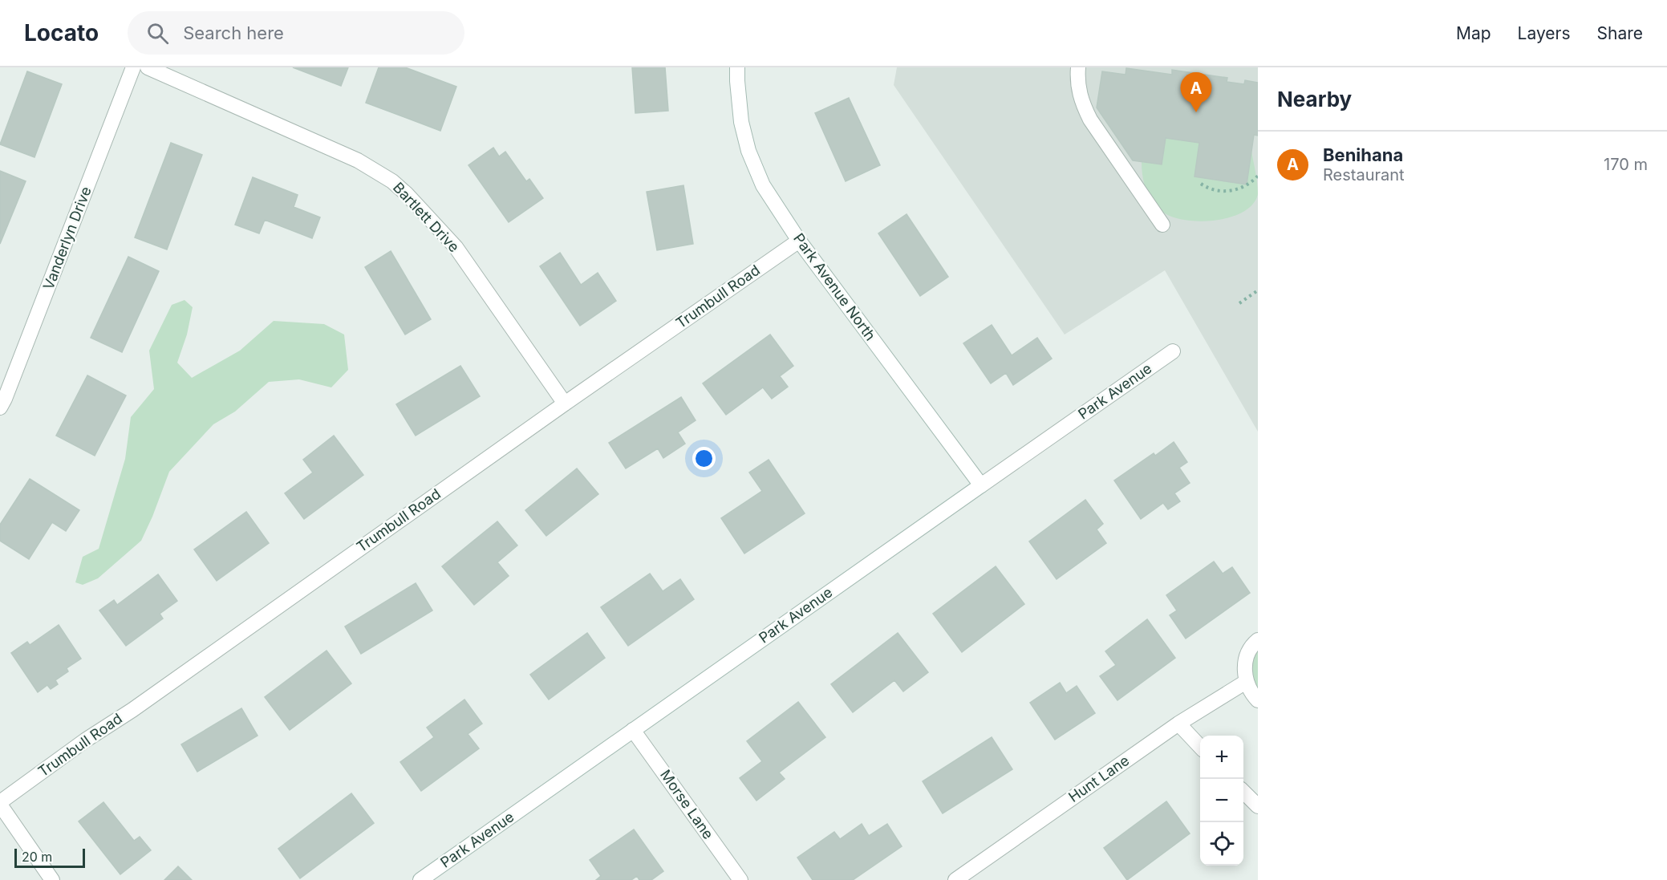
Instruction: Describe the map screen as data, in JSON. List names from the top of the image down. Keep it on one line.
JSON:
{"streets":{"street":["Bartlett Drive","Vanderlyn Drive","Park Avenue North","Trumbull Road","Park Avenue","Hunt Lane","Morse Lane"]},"crossings":[["Bartlett Drive","Trumbull Road"],["Park Avenue North","Trumbull Road"],["Park Avenue North","Park Avenue"],["Park Avenue","Morse Lane"]],"scale_bar":"20 m","page":{"header":"Locato","search":"Search here","nav":["Map","Layers","Share"],"heading":"Nearby","pins":"A","list":[{"mark":"A","name":"Benihana","note":"Restaurant","value":"170 m"}],"map_buttons":["+","−"],"scale":"20 m"}}
